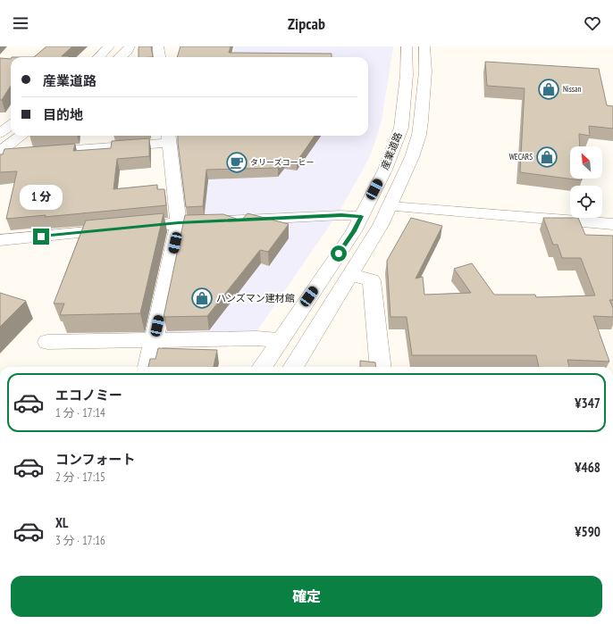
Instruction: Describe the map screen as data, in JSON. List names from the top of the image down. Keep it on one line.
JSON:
{"streets":{"main road":["産業道路"]},"places":{"shop":["Nissan","WECARS","ハンズマン建材館"],"cafe":["タリーズコーヒー"]},"north":"top left","page":{"header":"Zipcab","banner":["産業道路","目的地"],"bubble":"1 分","list":[{"name":"エコノミー","note":"1 分 · 17:14","value":"¥347"},{"name":"コンフォート","note":"2 分 · 17:15","value":"¥468"},{"name":"XL","note":"3 分 · 17:16","value":"¥590"}],"buttons":"確定"}}
